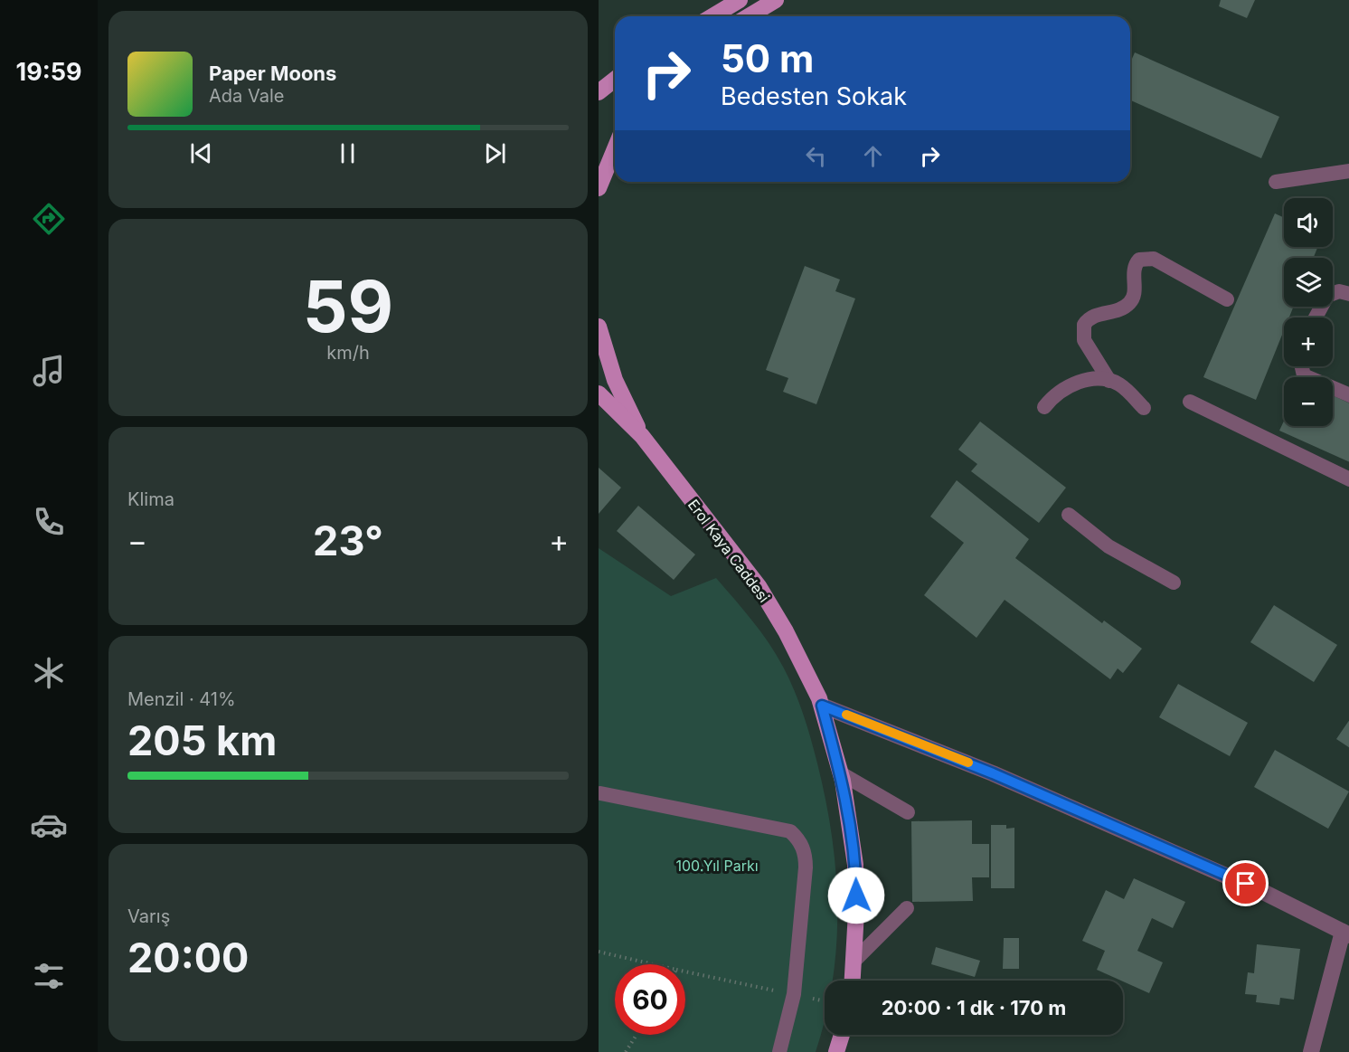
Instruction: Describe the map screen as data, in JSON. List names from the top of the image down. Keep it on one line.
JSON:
{"streets":{"main road":["Erol Kaya Caddesi"]},"parks":["100.Yıl Parkı"],"page":{"tabs":"19:59","turn":["50 m","Bedesten Sokak"],"song":["Paper Moons","Ada Vale"],"map_buttons":["+","−"],"tile":[["59","km/h"],"Klima",["Menzil · 41%","205 km"],["Varış","20:00"]],"heat":["−","23°","+"],"limit":"60","trip":"20:00 · 1 dk · 170 m"}}
